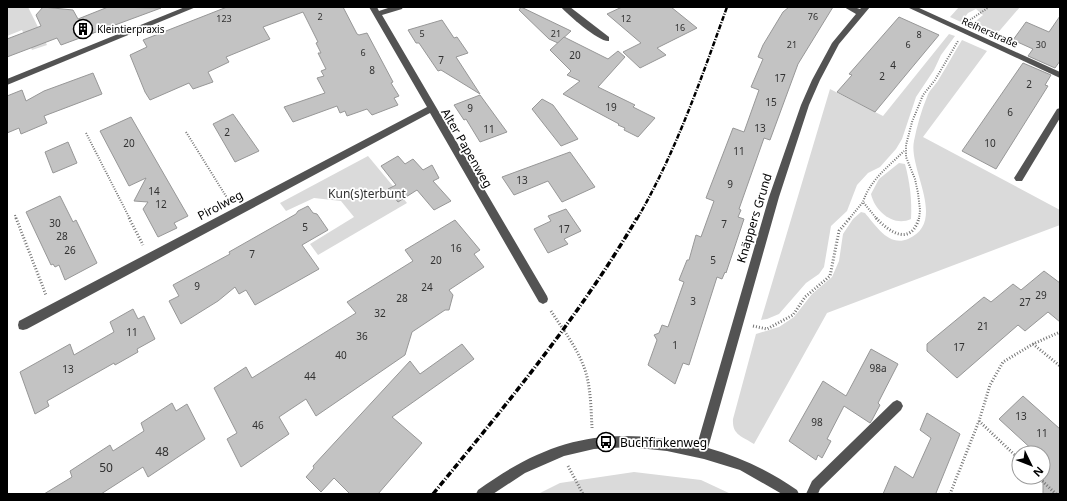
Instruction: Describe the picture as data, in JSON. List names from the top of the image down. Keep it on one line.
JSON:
{"streets":{"street":["Reiherstraße","Alter Papenweg","Pirolweg","Knäppers Grund"]},"crossings":[["Alter Papenweg","Pirolweg"]],"parks":["Kun(s)terbunt"],"places":{"building":["Kleintierpraxis"],"bus stop":["Buchfinkenweg"]},"house_numbers":["2","76","123","12","16","5","21","8","21","6","30","6","20","7","4","8","2","17","2","15","19","9","6","13","11","2","20","10","11","13","9","14","12","30","7","5","17","28","16","26","7","20","5","9","24","29","28","3","27","32","21","11","36","1","17","40","98a","13","44","13","98","46","11","48","50"],"north":"bottom right"}
